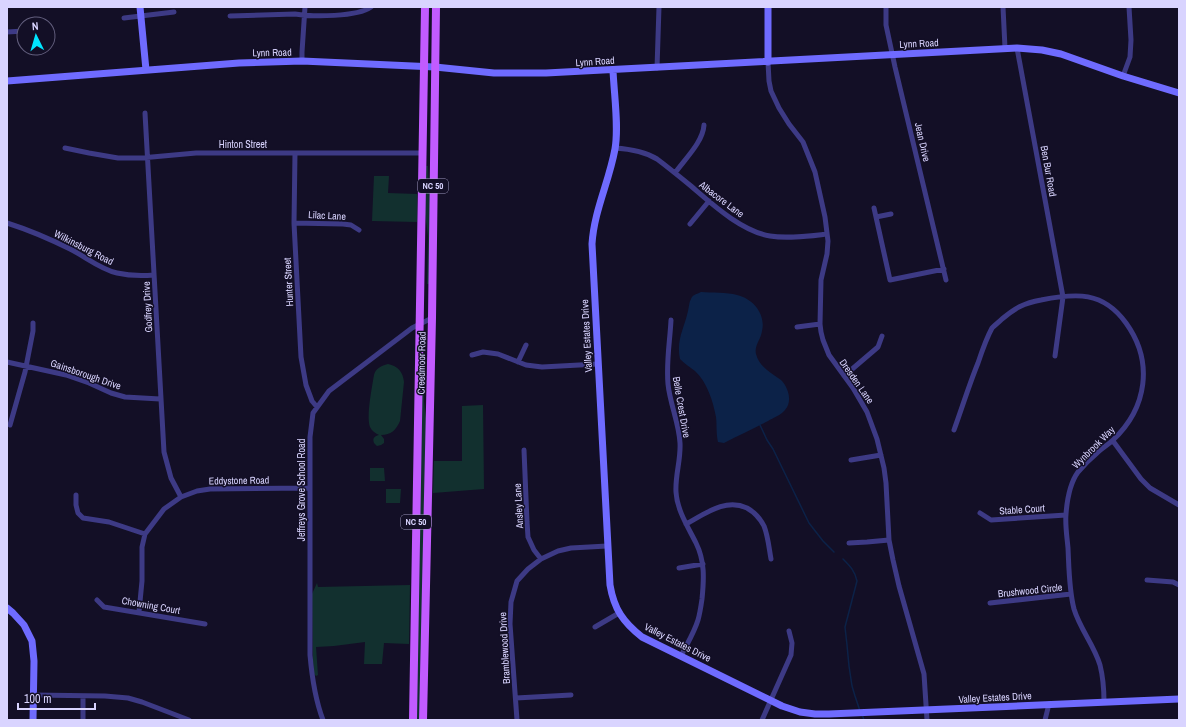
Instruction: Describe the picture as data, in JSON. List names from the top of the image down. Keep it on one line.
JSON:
{"streets":{"main road":["NC 50","Creedmoor Road"],"street":["Lynn Road","Jean Drive","Hinton Street","Ben Bur Road","Albacore Lane","Lilac Lane","Wilkinsburg Road","Hunter Street","Godfrey Drive","Valley Estates Drive","Gainsborough Drive","Dresden Lane","Belle Crest Drive","Wynbrook Way","Eddystone Road","Jeffreys Grove School Road","Ansley Lane","Stable Court","Brushwood Circle","Chowning Court","Bramblewood Drive"]},"crossings":[["Lynn Road","Jean Drive"],["Lynn Road","Ben Bur Road"],["Lynn Road","Valley Estates Drive"],["Lynn Road","Creedmoor Road"],["Lynn Road","Dresden Lane"],["Hinton Street","Hunter Street"],["Hinton Street","Godfrey Drive"],["Hinton Street","Creedmoor Road"],["Ben Bur Road","Wynbrook Way"],["Albacore Lane","Valley Estates Drive"],["Albacore Lane","Dresden Lane"],["Lilac Lane","Hunter Street"],["Wilkinsburg Road","Godfrey Drive"],["Hunter Street","Jeffreys Grove School Road"],["Godfrey Drive","Gainsborough Drive"],["Godfrey Drive","Eddystone Road"],["Valley Estates Drive","Dresden Lane"],["Valley Estates Drive","Belle Crest Drive"],["Valley Estates Drive","Wynbrook Way"],["Valley Estates Drive","Bramblewood Drive"],["Creedmoor Road","Jeffreys Grove School Road"],["Wynbrook Way","Stable Court"],["Wynbrook Way","Brushwood Circle"],["Eddystone Road","Jeffreys Grove School Road"],["Eddystone Road","Chowning Court"],["Ansley Lane","Bramblewood Drive"]],"scale_bar":"100 m","north":"top"}
